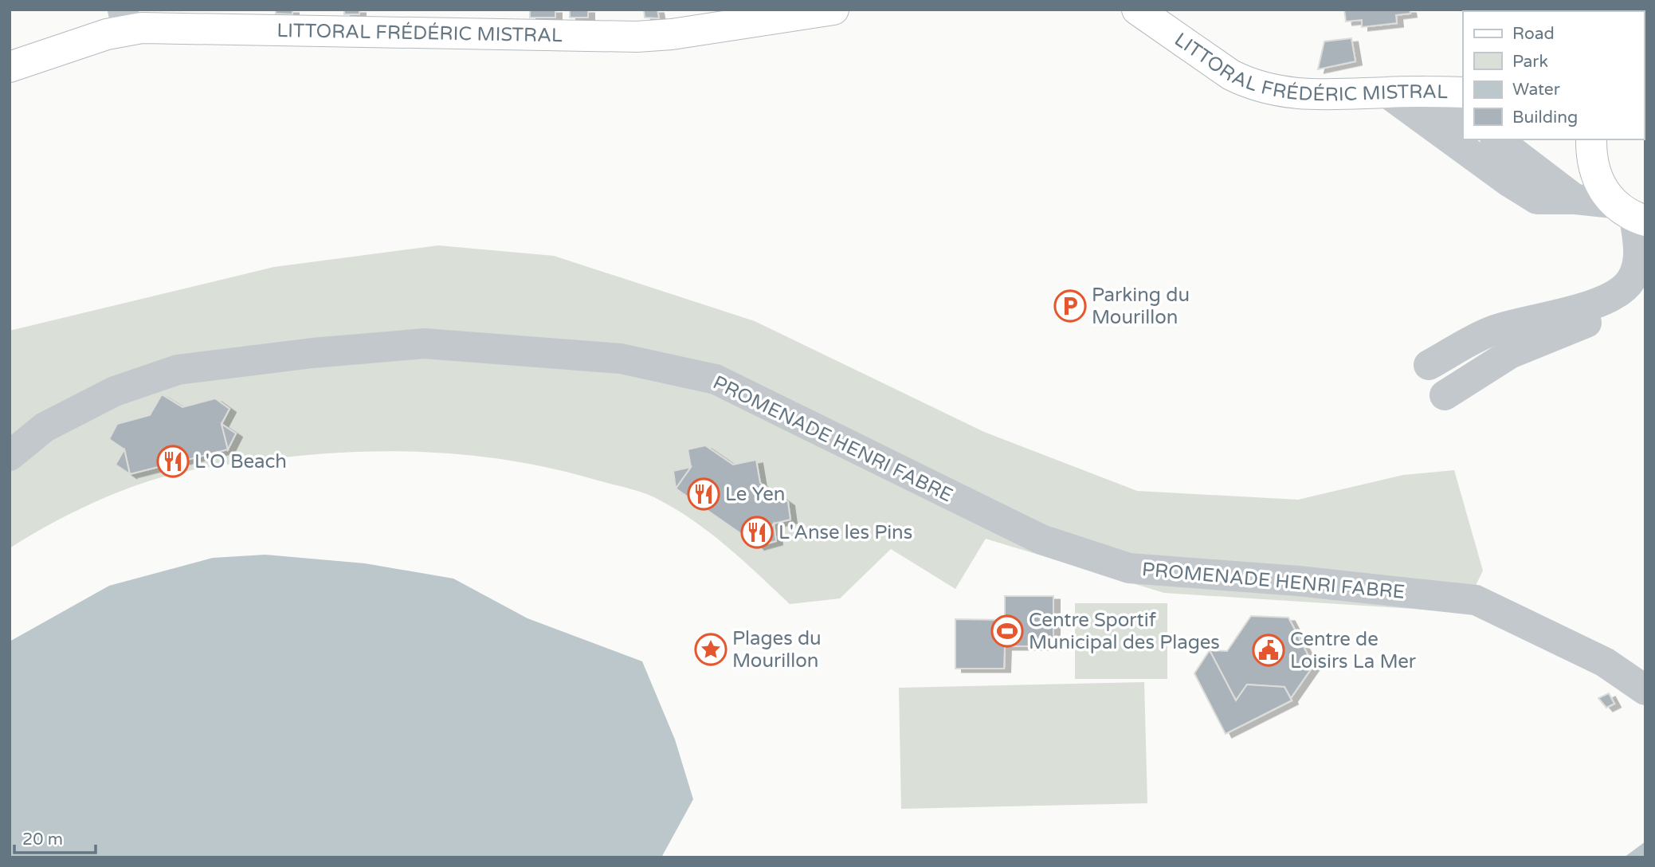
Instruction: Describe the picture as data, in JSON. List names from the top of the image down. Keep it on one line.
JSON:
{"streets":{"main road":["LITTORAL FRÉDÉRIC MISTRAL"],"street":["PROMENADE HENRI FABRE"]},"places":{"parking":["Parking du Mourillon"],"restaurant":["L'O Beach","Le Yen","L'Anse les Pins"],"sports":["Centre Sportif Municipal des Plages"],"place":["Plages du Mourillon"],"public building":["Centre de Loisirs La Mer"]},"legend":["Road","Park","Water","Building"],"scale_bar":"20 m"}
